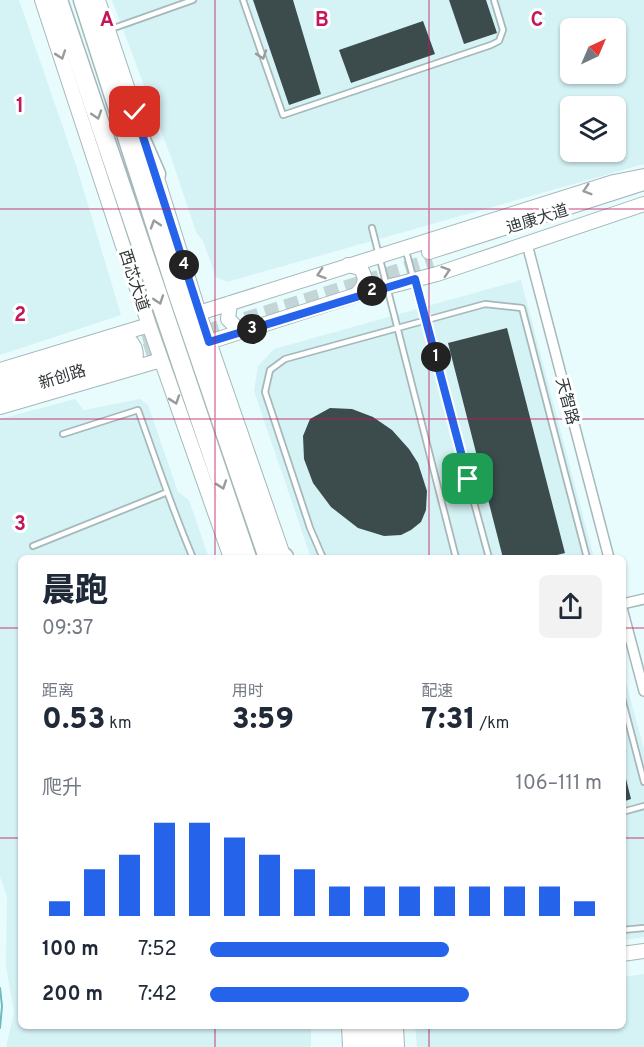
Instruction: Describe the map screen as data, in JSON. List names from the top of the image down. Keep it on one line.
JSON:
{"streets":{"highway":["西芯大道"],"main road":["迪康大道","新创路"],"street":["天智路"]},"north":"top right","page":{"pins":["4","2","3","1"],"heading":["晨跑","09:37"],"stats":[["距离","0.53 km"],["用时","3:59"],["配速","7:31 /km"]],"chart":["爬升","106–111 m"],"list":[{"name":"100 m","note":"7:52"},{"name":"200 m","note":"7:42"}]},"grid":{"columns":["A","B","C"],"rows":["1","2","3"]}}
